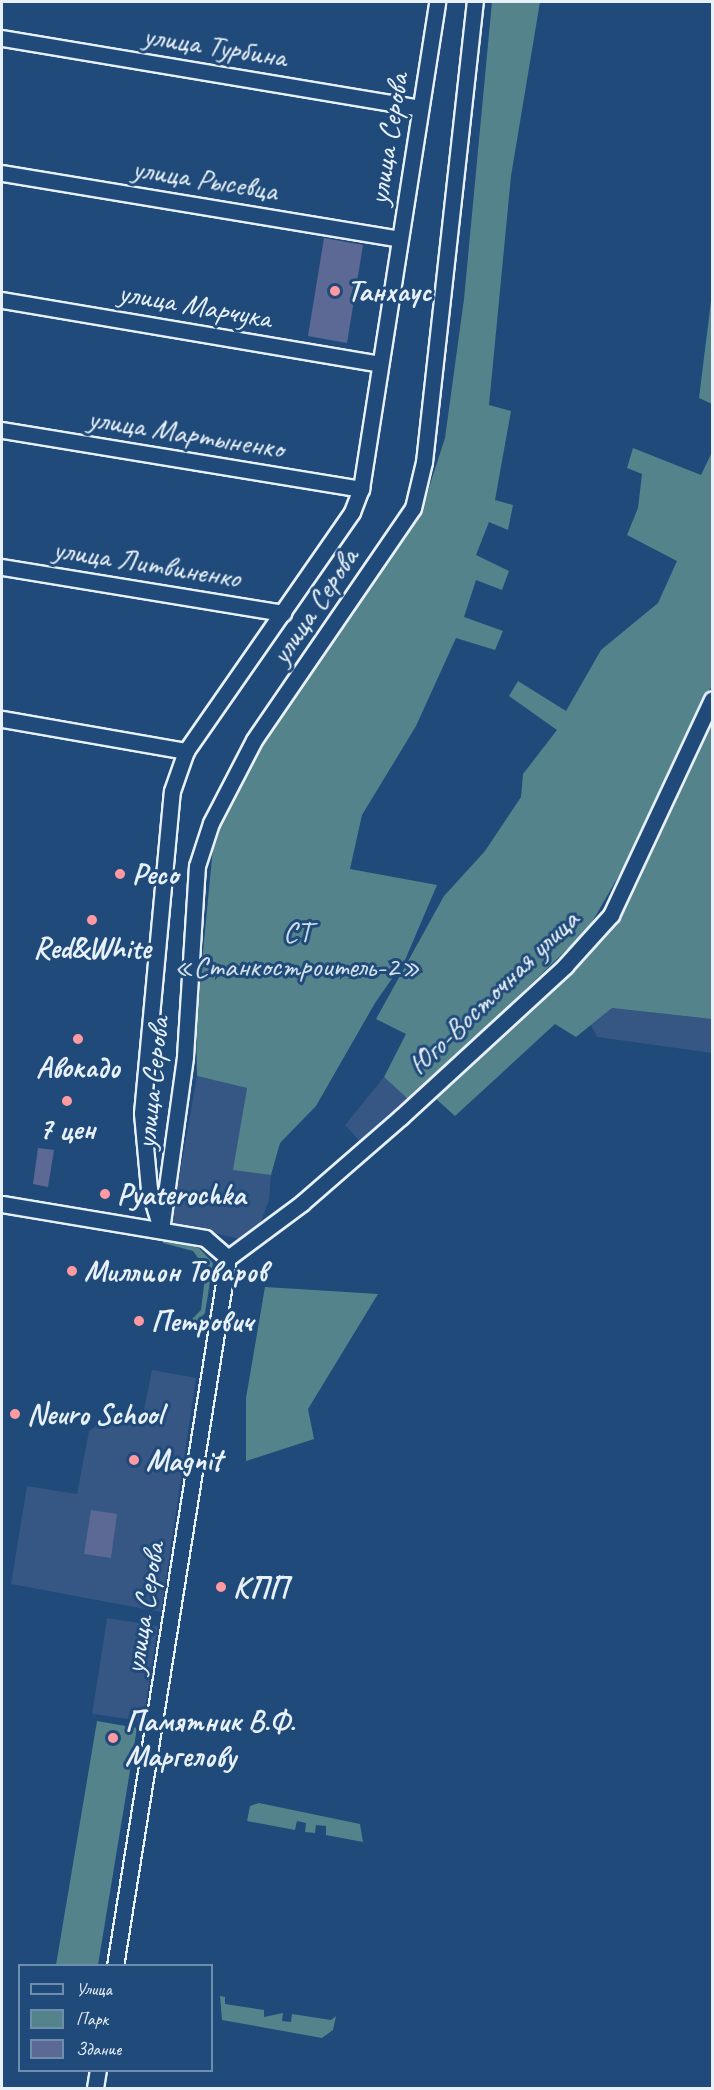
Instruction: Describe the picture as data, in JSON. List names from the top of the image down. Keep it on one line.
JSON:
{"streets":{"street":["улица Турбина","улица Серова","улица Рысевца","улица Марчука","улица Мартыненко","улица Литвиненко","Юго-Восточная улица"]},"crossings":[["улица Турбина","улица Серова"],["улица Серова","улица Рысевца"],["улица Серова","улица Марчука"],["улица Серова","улица Мартыненко"],["улица Серова","улица Литвиненко"],["улица Серова","Юго-Восточная улица"]],"parks":["СТ «Станкостроитель-2»"],"places":["Танхаус","Ресо","Red&White","Авокадо","7 цен","Pyaterochka","Миллион Товаров","Петрович","Neuro School","Magnit","КПП","Памятник В.Ф. Маргелову"],"legend":["Улица","Парк","Здание"]}
